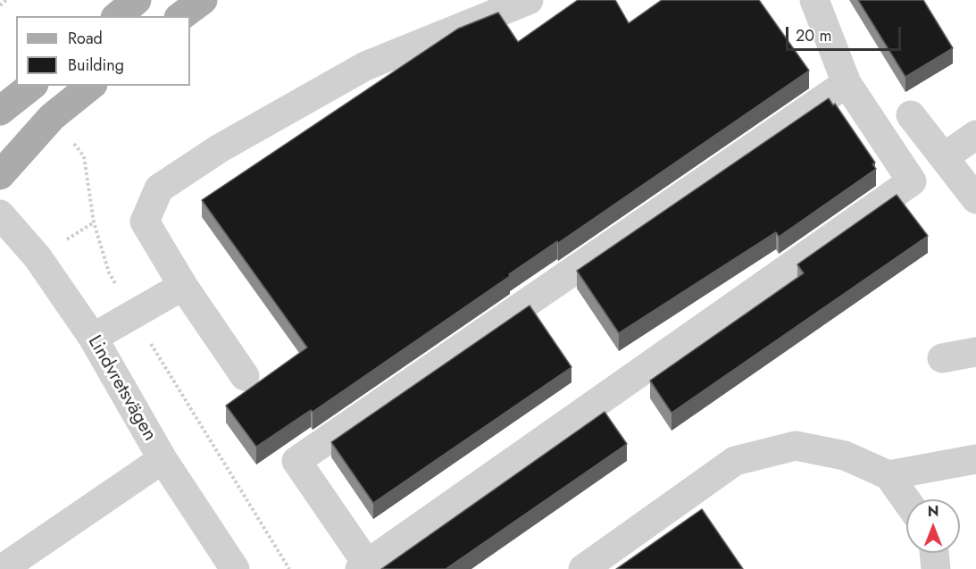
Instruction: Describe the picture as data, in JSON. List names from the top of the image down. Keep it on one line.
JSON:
{"streets":{"street":["Lindvretsvägen"]},"legend":["Road","Building"],"scale_bar":"20 m","north":"top"}
